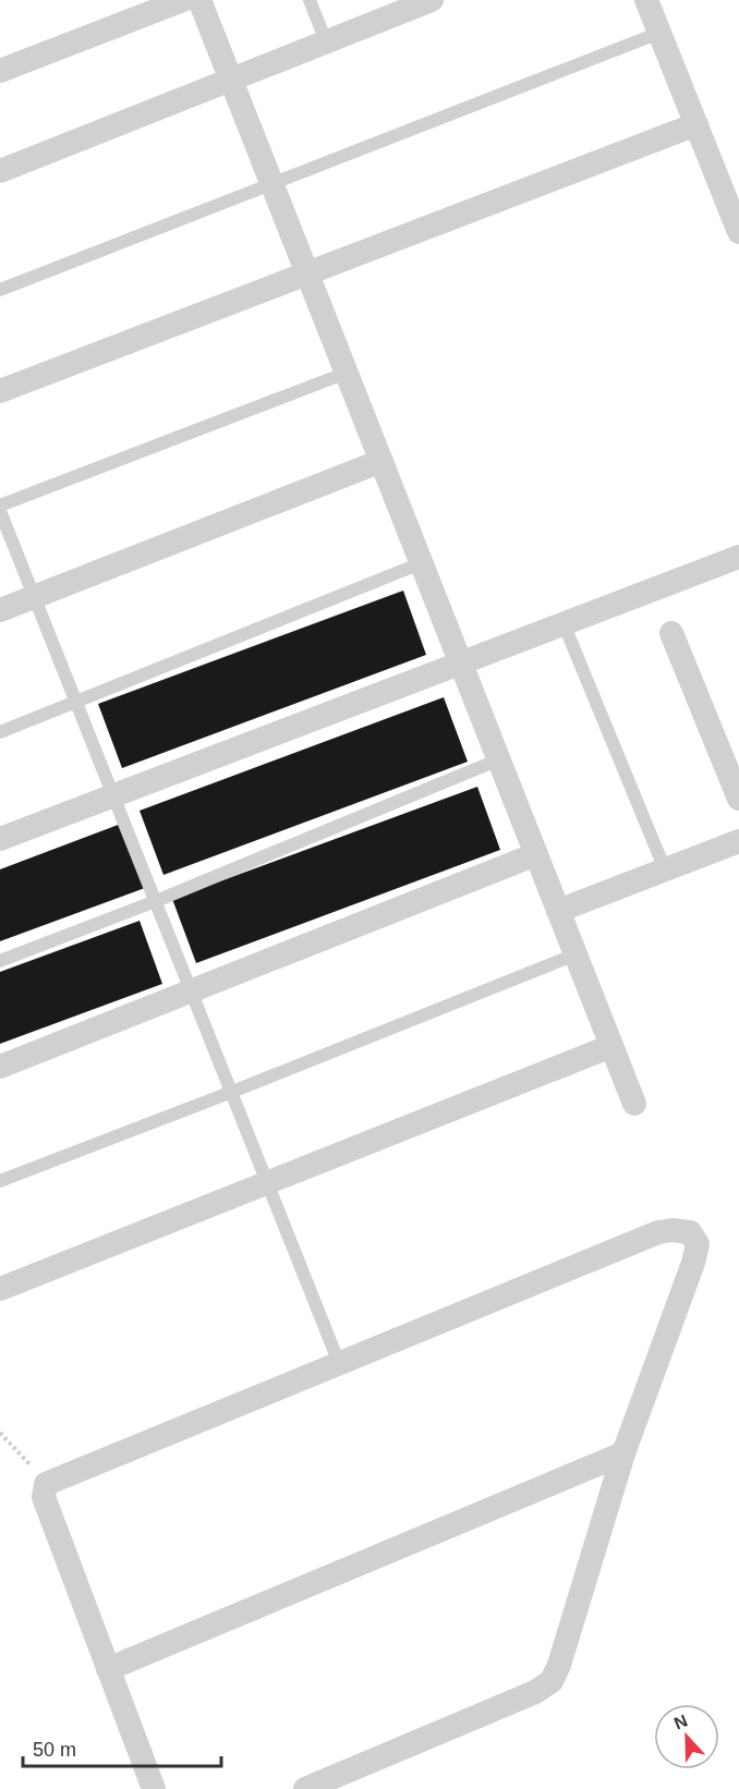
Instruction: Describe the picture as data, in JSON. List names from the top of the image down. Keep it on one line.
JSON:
{"scale_bar":"50 m","north":"top"}
